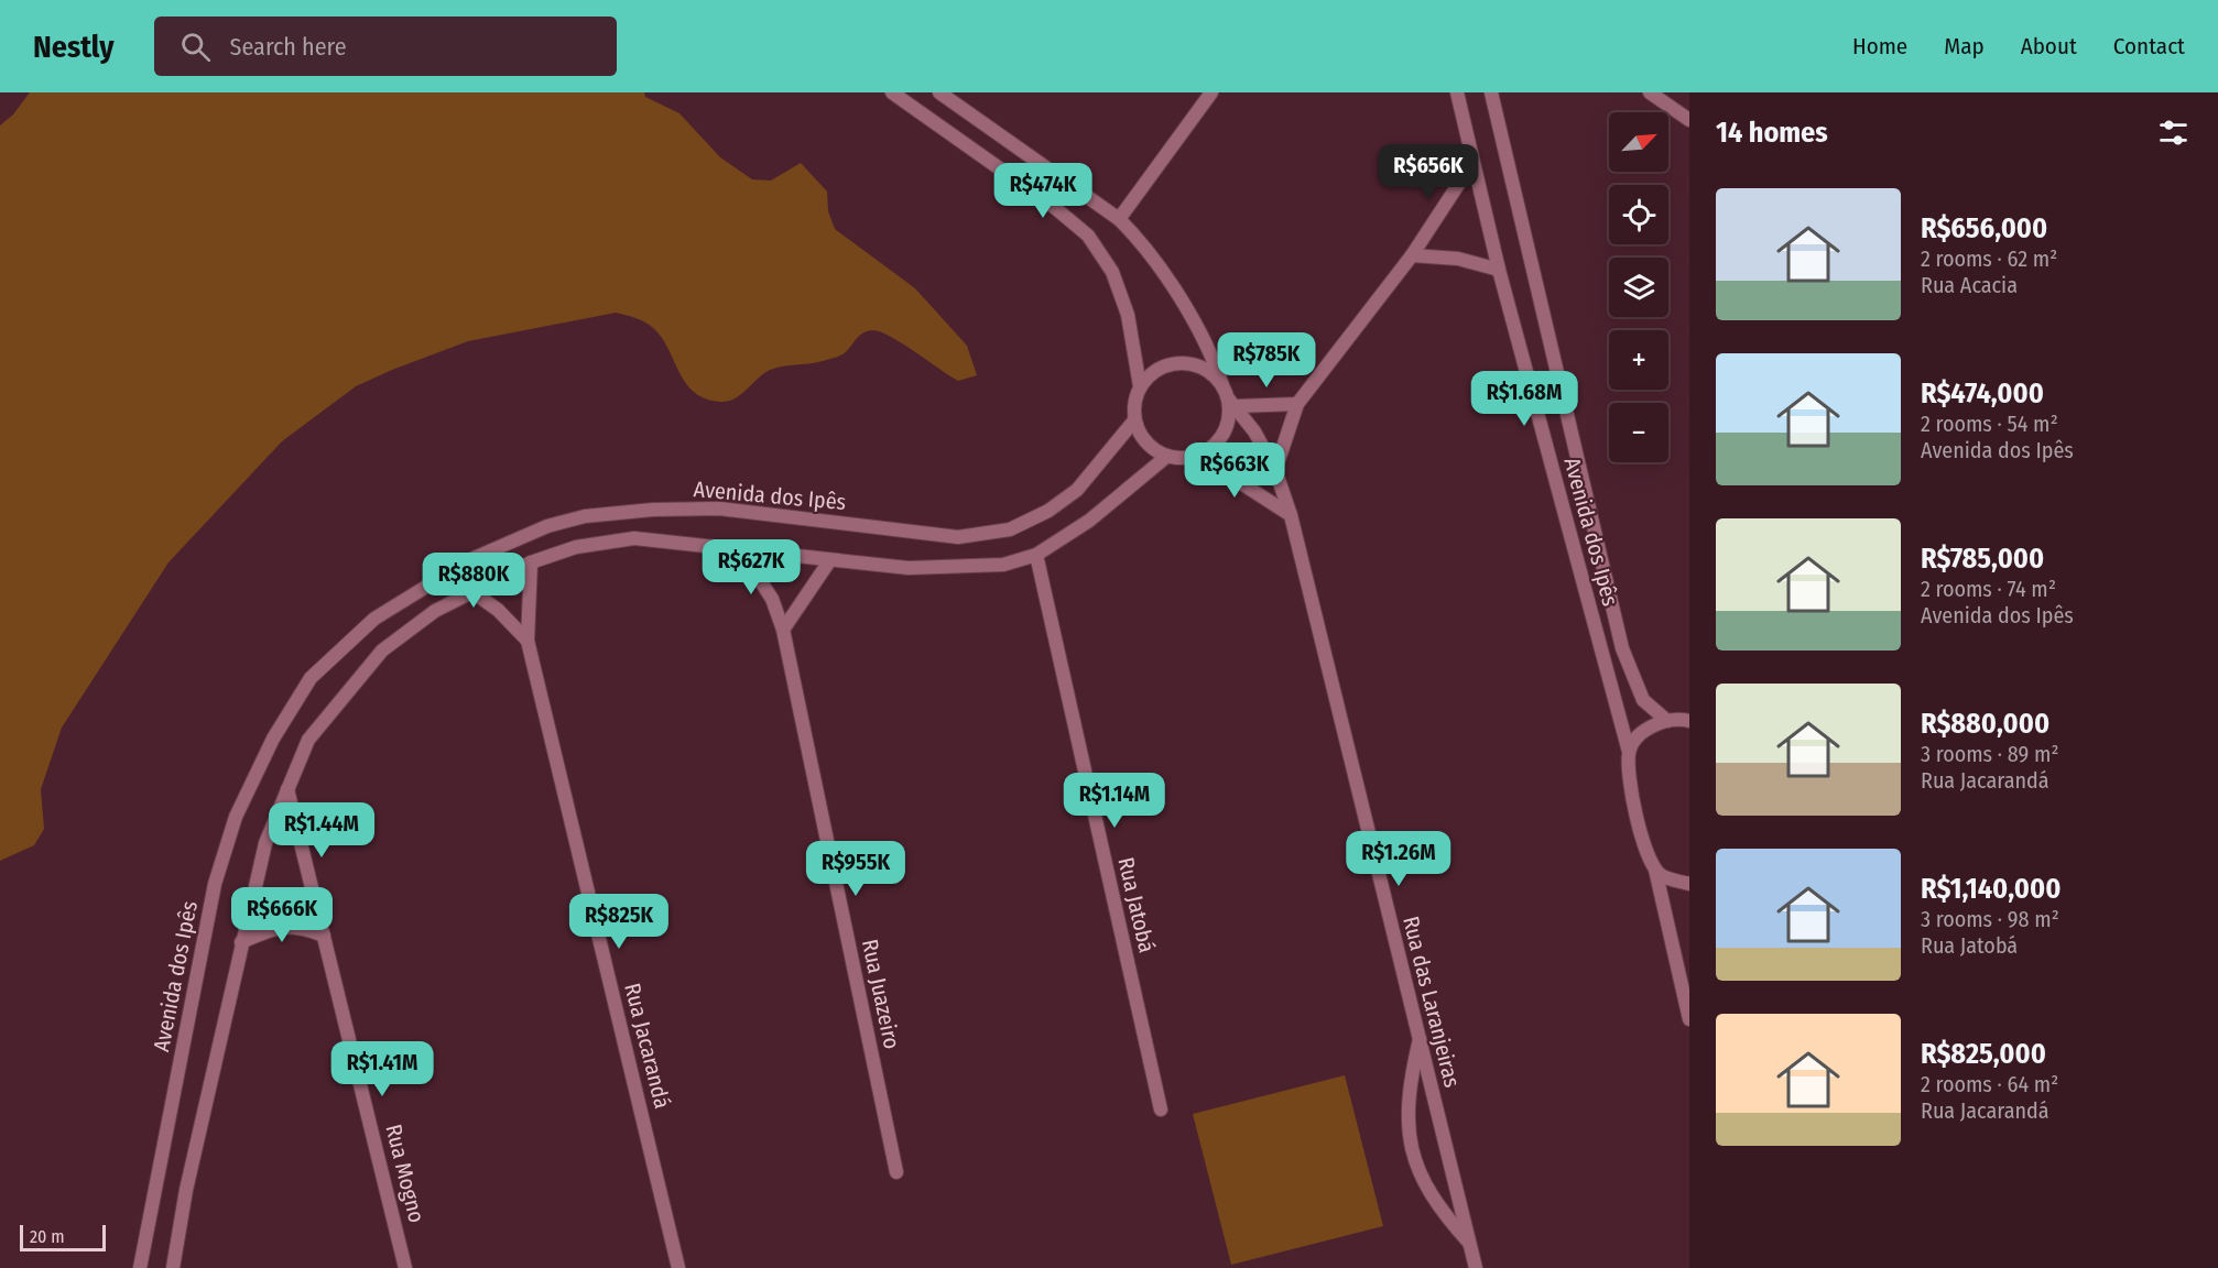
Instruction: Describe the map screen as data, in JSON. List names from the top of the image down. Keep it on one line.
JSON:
{"streets":{"street":["Avenida dos Ipês","Rua Jatobá","Rua Juazeiro","Rua das Laranjeiras","Rua Jacarandá","Rua Mogno"]},"crossings":[["Avenida dos Ipês","Rua das Laranjeiras"]],"scale_bar":"20 m","north":"top right","page":{"header":"Nestly","search":"Search here","nav":["Home","Map","About","Contact"],"heading":"14 homes","map_buttons":["+","−"],"price":["R$656K","R$474K","R$785K","R$1.68M","R$663K","R$627K","R$880K","R$1.14M","R$1.44M","R$1.26M","R$955K","R$666K","R$825K","R$1.41M"],"list":[{"name":"R$656,000","note":"2 rooms · 62 m² · Rua Acacia"},{"name":"R$474,000","note":"2 rooms · 54 m² · Avenida dos Ipês"},{"name":"R$785,000","note":"2 rooms · 74 m² · Avenida dos Ipês"},{"name":"R$880,000","note":"3 rooms · 89 m² · Rua Jacarandá"},{"name":"R$1,140,000","note":"3 rooms · 98 m² · Rua Jatobá"},{"name":"R$825,000","note":"2 rooms · 64 m² · Rua Jacarandá"}],"scale":"20 m"}}
